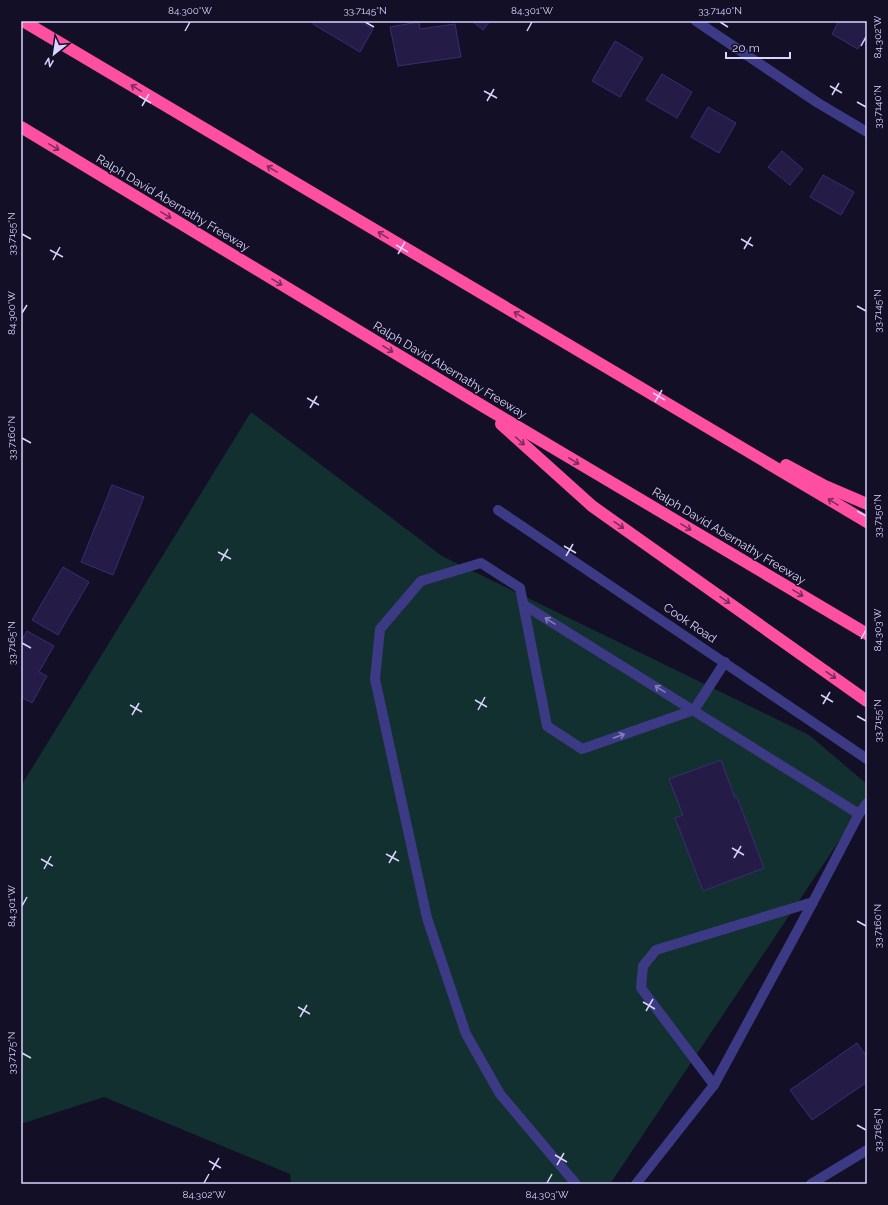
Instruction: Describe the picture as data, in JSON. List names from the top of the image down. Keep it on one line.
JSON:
{"streets":{"highway":["Ralph David Abernathy Freeway"],"street":["Cook Road"]},"scale_bar":"20 m","north":"bottom left","coordinates":["84.300°W","33.7145°N","84.301°W","33.7140°N","84.302°W","33.7155°N","33.7160°N","33.7150°N","84.303°W","33.7165°N","33.7175°N"]}
